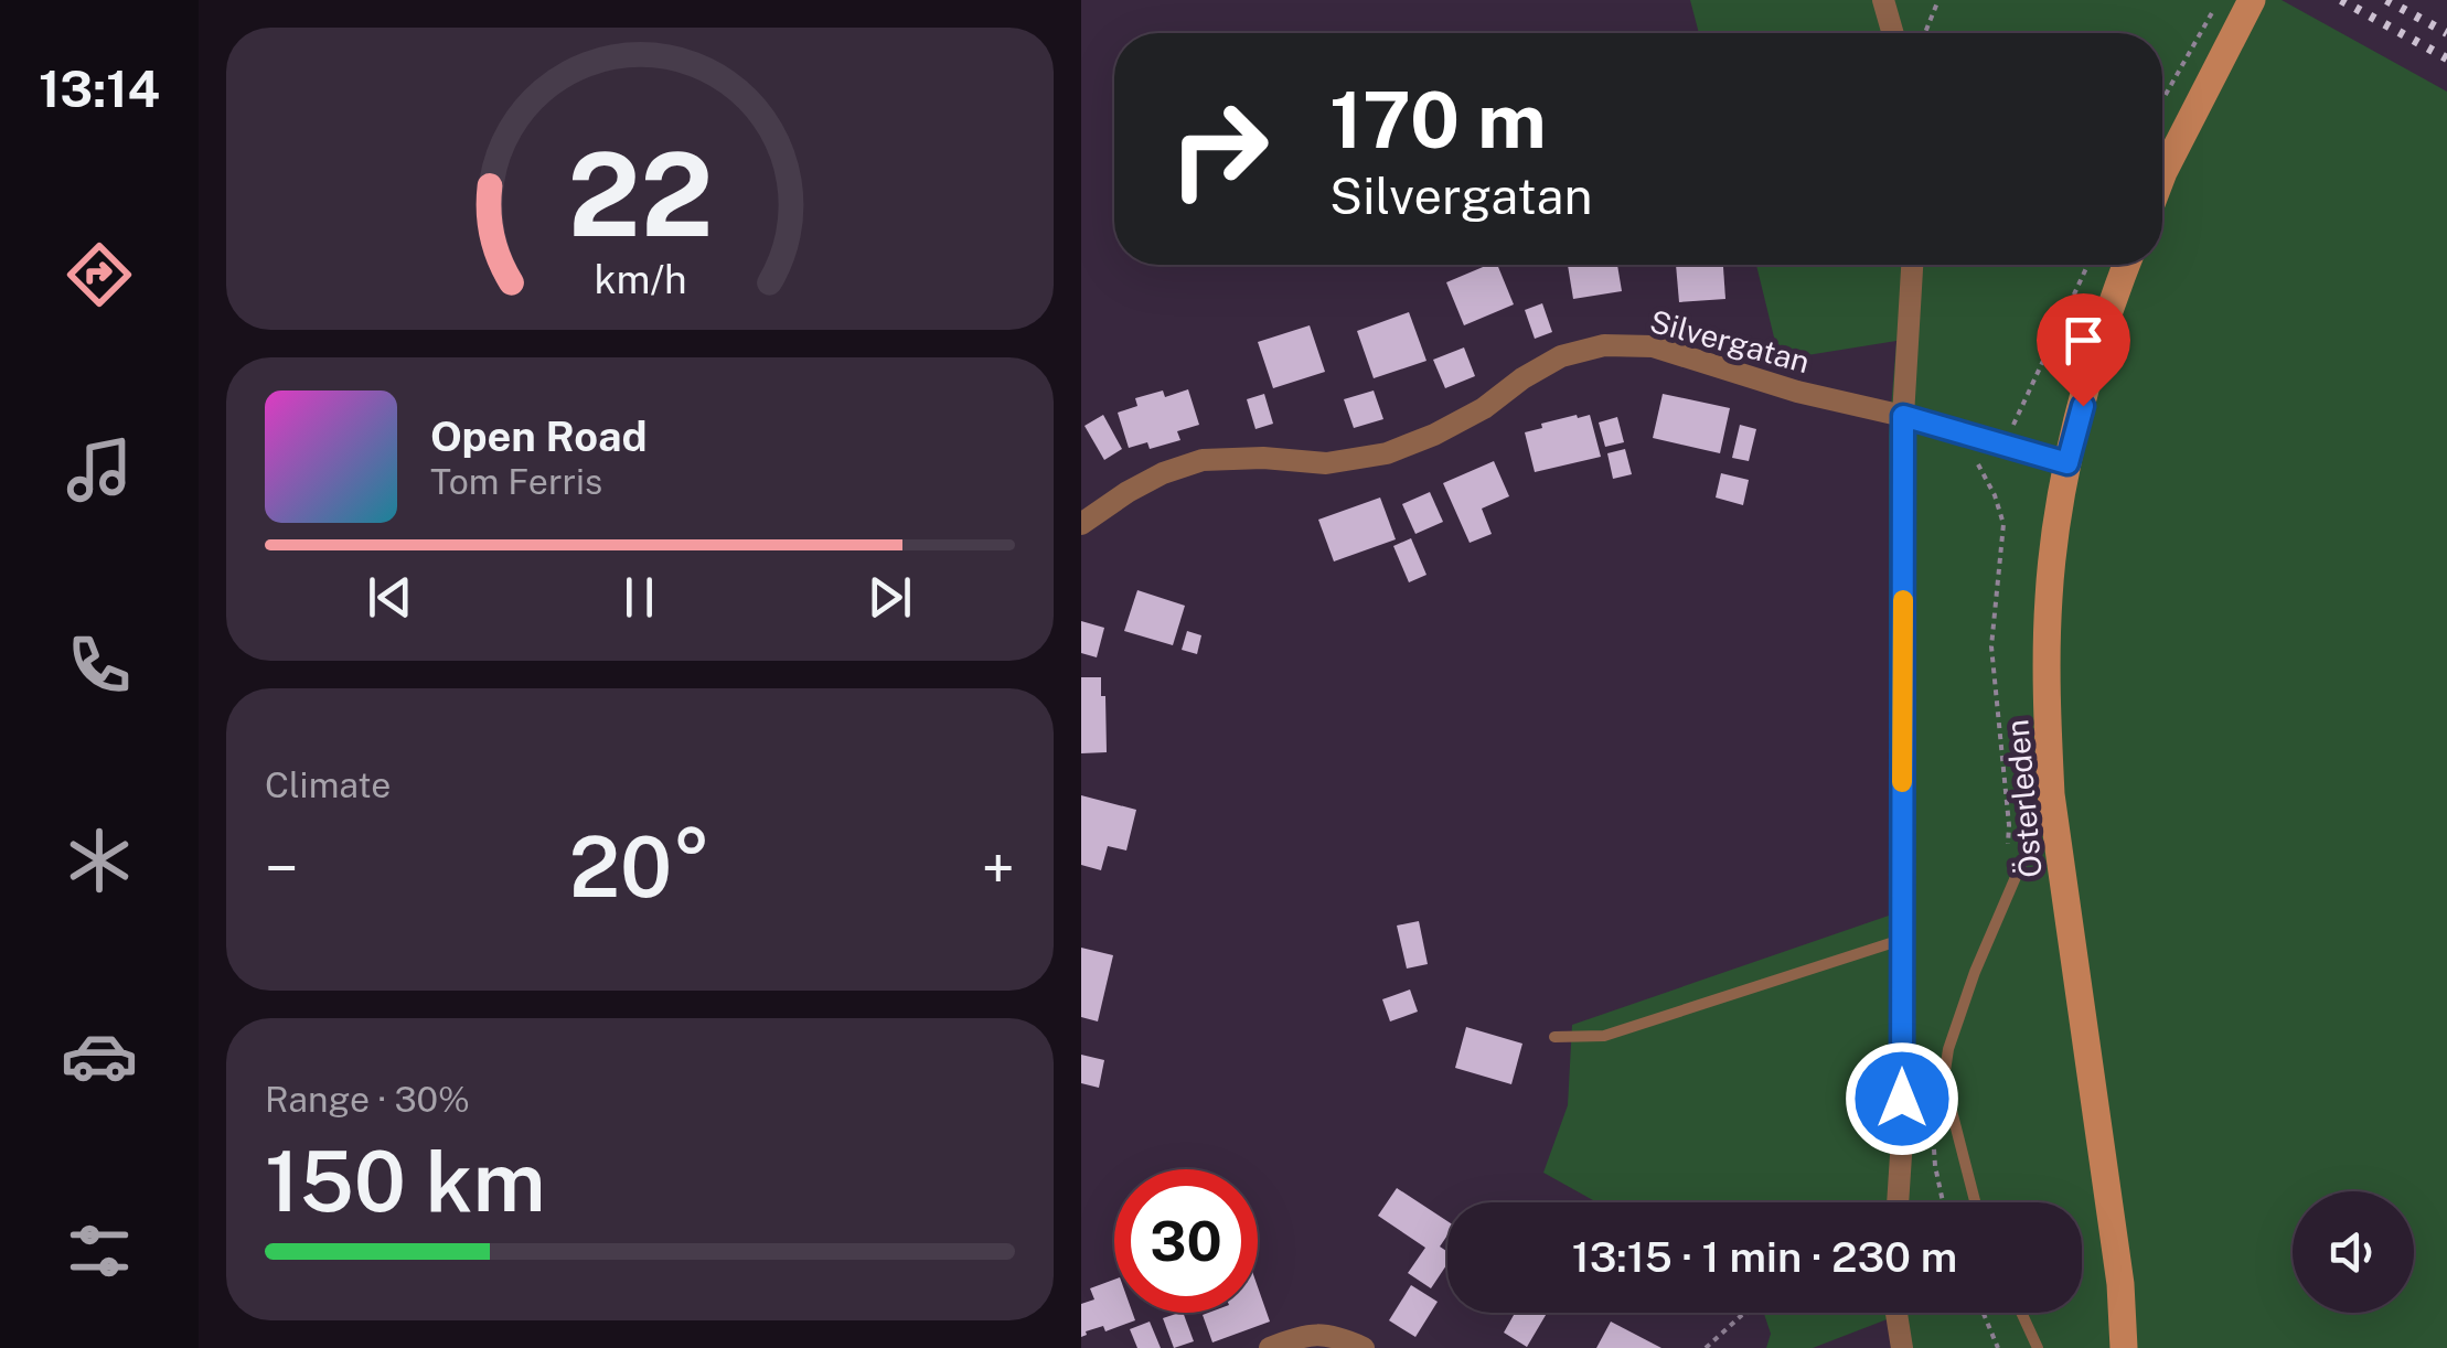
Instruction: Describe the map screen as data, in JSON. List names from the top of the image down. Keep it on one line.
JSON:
{"streets":{"street":["Silvergatan","Österleden"]},"crossings":[["Silvergatan","Österleden"]],"page":{"tabs":"13:14","turn":["170 m","Silvergatan"],"song":["Open Road","Tom Ferris"],"tile":["Climate",["Range · 30%","150 km"]],"heat":["−","20°","+"],"limit":"30","trip":"13:15 · 1 min · 230 m","gauge":["22","km/h"]}}
